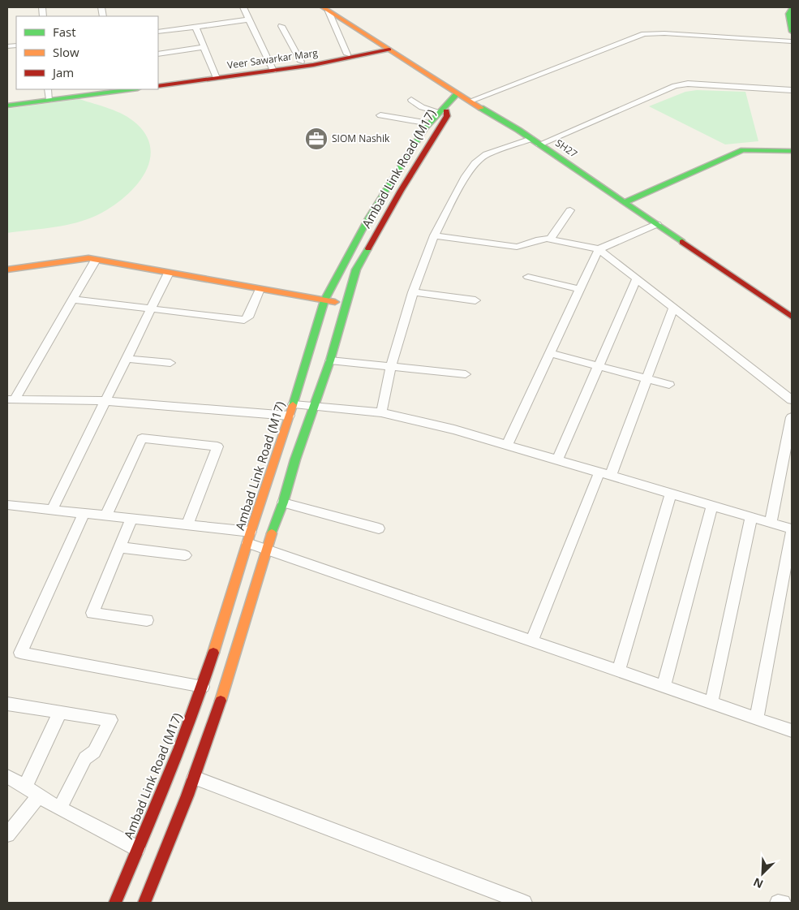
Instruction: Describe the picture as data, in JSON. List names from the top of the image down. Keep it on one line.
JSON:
{"streets":{"main road":["Veer Sawarkar Marg","SH27","Ambad Link Road (M17)"]},"crossings":[["Veer Sawarkar Marg","SH27"]],"places":{"office":["SIOM Nashik"]},"legend":["Fast","Slow","Jam"],"north":"bottom left"}
